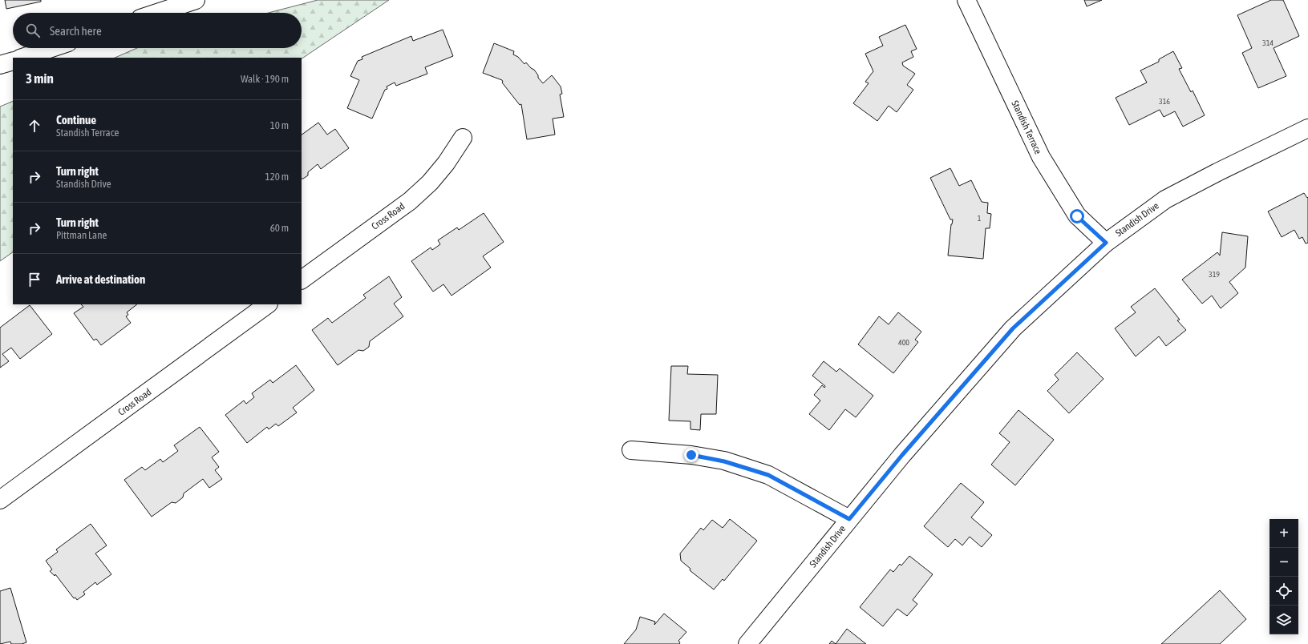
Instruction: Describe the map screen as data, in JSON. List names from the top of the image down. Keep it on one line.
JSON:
{"streets":{"street":["Standish Terrace","Cross Road","Standish Drive"]},"crossings":[["Standish Terrace","Standish Drive"]],"house_numbers":["314","316","1","319","400"],"page":{"search":"Search here","heading":["3 min","Walk · 190 m"],"list":[["Continue","Standish Terrace","10 m"],["Turn right","Standish Drive","120 m"],["Turn right","Pittman Lane","60 m"],"Arrive at destination"],"map_buttons":["+","−"]}}
